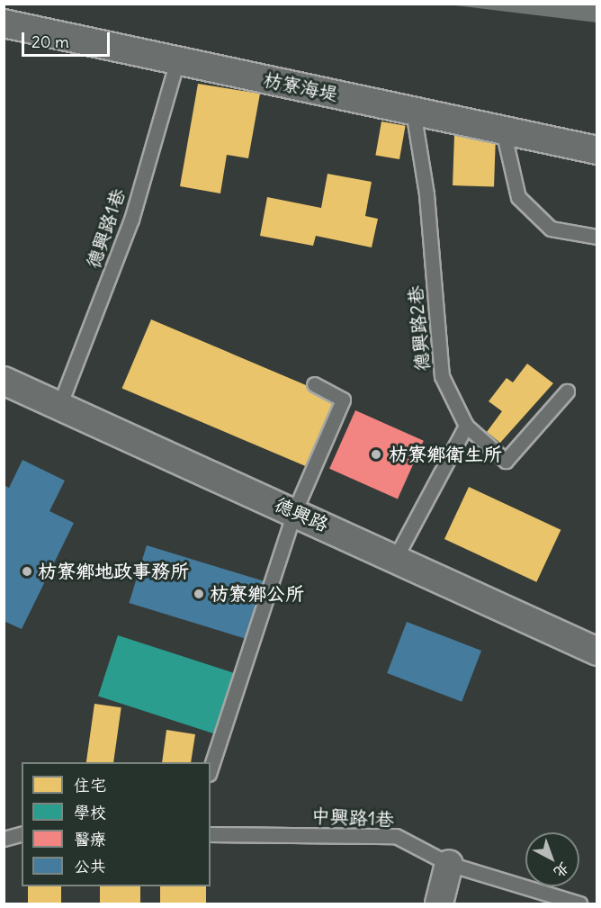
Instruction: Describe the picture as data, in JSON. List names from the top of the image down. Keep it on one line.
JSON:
{"streets":{"street":["枋寮海堤","德興路"],"lane":["德興路1巷","德興路2巷","中興路1巷"]},"crossings":[["枋寮海堤","德興路1巷"],["枋寮海堤","德興路2巷"],["德興路1巷","德興路"]],"places":["枋寮鄉衛生所","枋寮鄉地政事務所","枋寮鄉公所"],"legend":["住宅","學校","醫療","公共"],"scale_bar":"20 m","north":"bottom right"}
